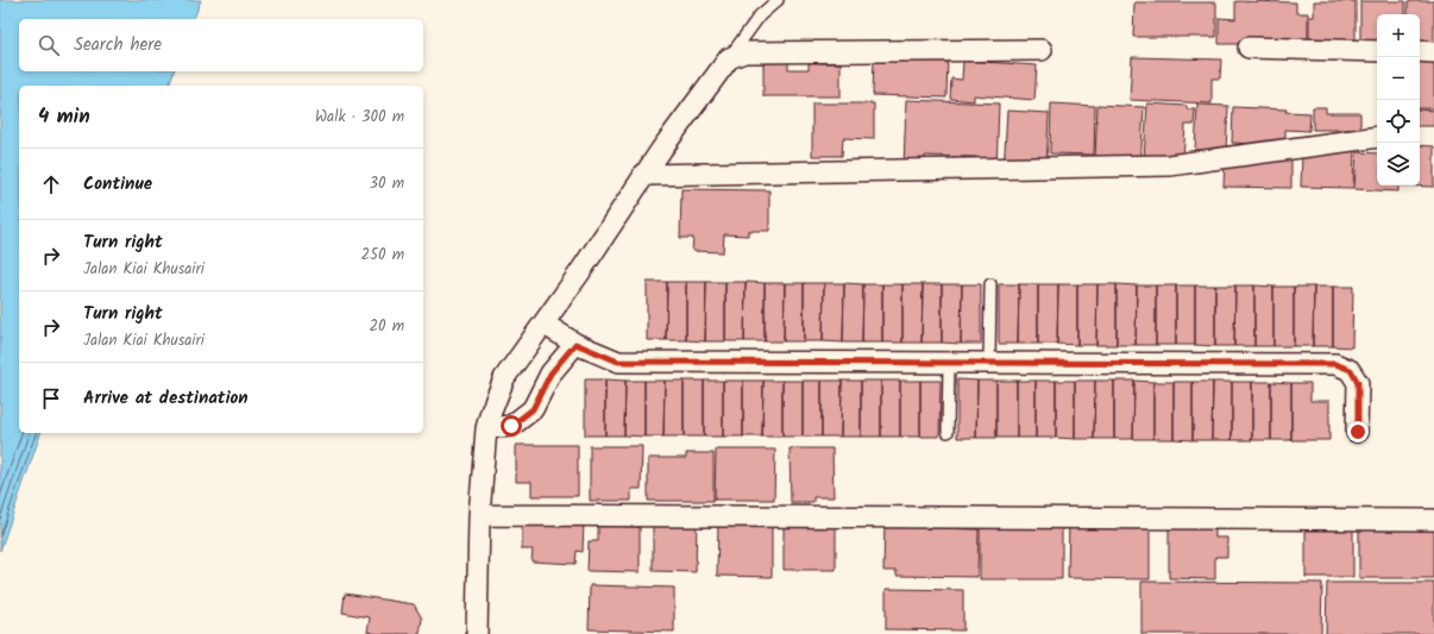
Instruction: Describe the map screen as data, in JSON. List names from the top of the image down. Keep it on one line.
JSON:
{"page":{"map_buttons":["+","−"],"search":"Search here","heading":["4 min","Walk · 300 m"],"list":[["Continue","30 m"],["Turn right","Jalan Kiai Khusairi","250 m"],["Turn right","Jalan Kiai Khusairi","20 m"],"Arrive at destination"]}}
